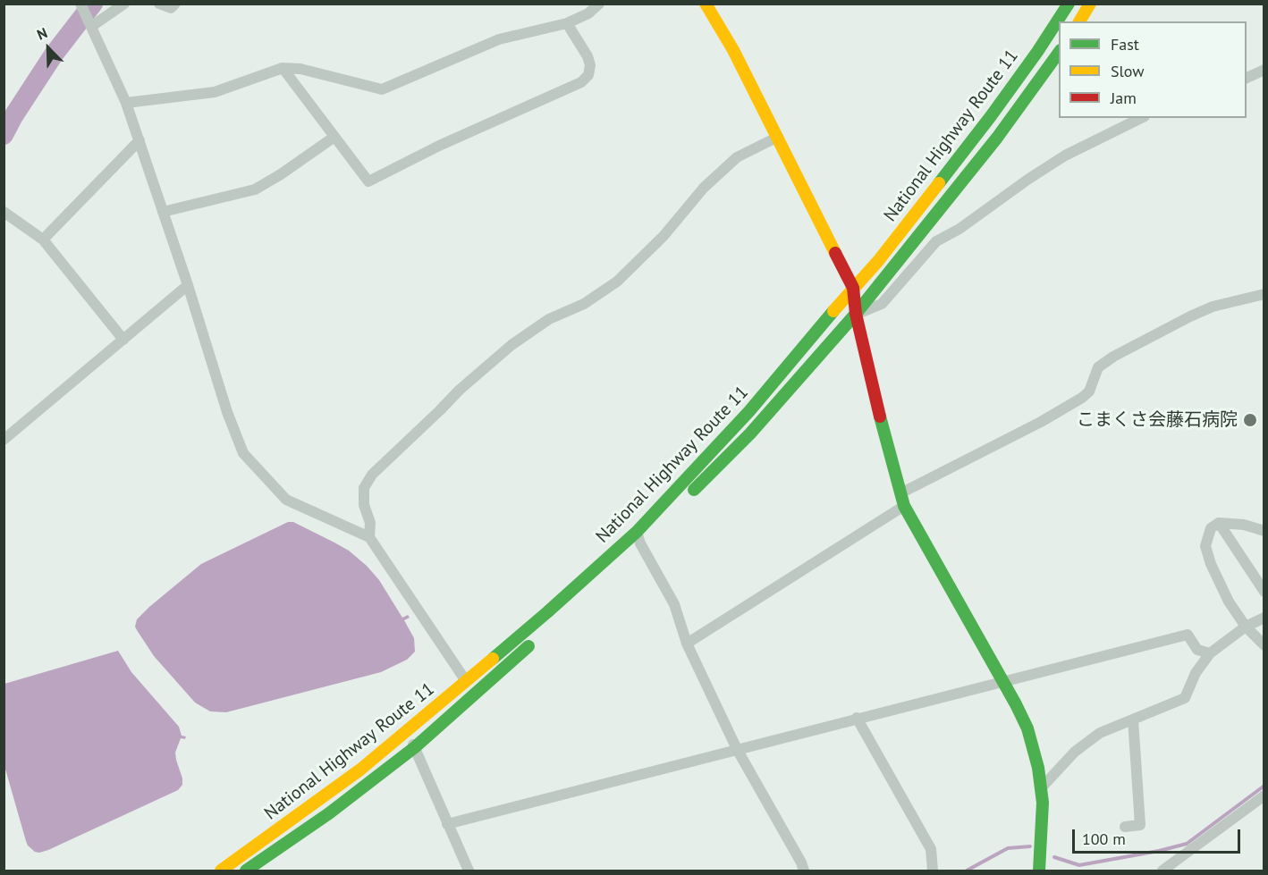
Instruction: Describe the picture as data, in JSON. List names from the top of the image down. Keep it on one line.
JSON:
{"streets":{"main road":["National Highway Route 11"]},"places":["こまくさ会藤石病院"],"legend":["Fast","Slow","Jam"],"scale_bar":"100 m","north":"top left"}
